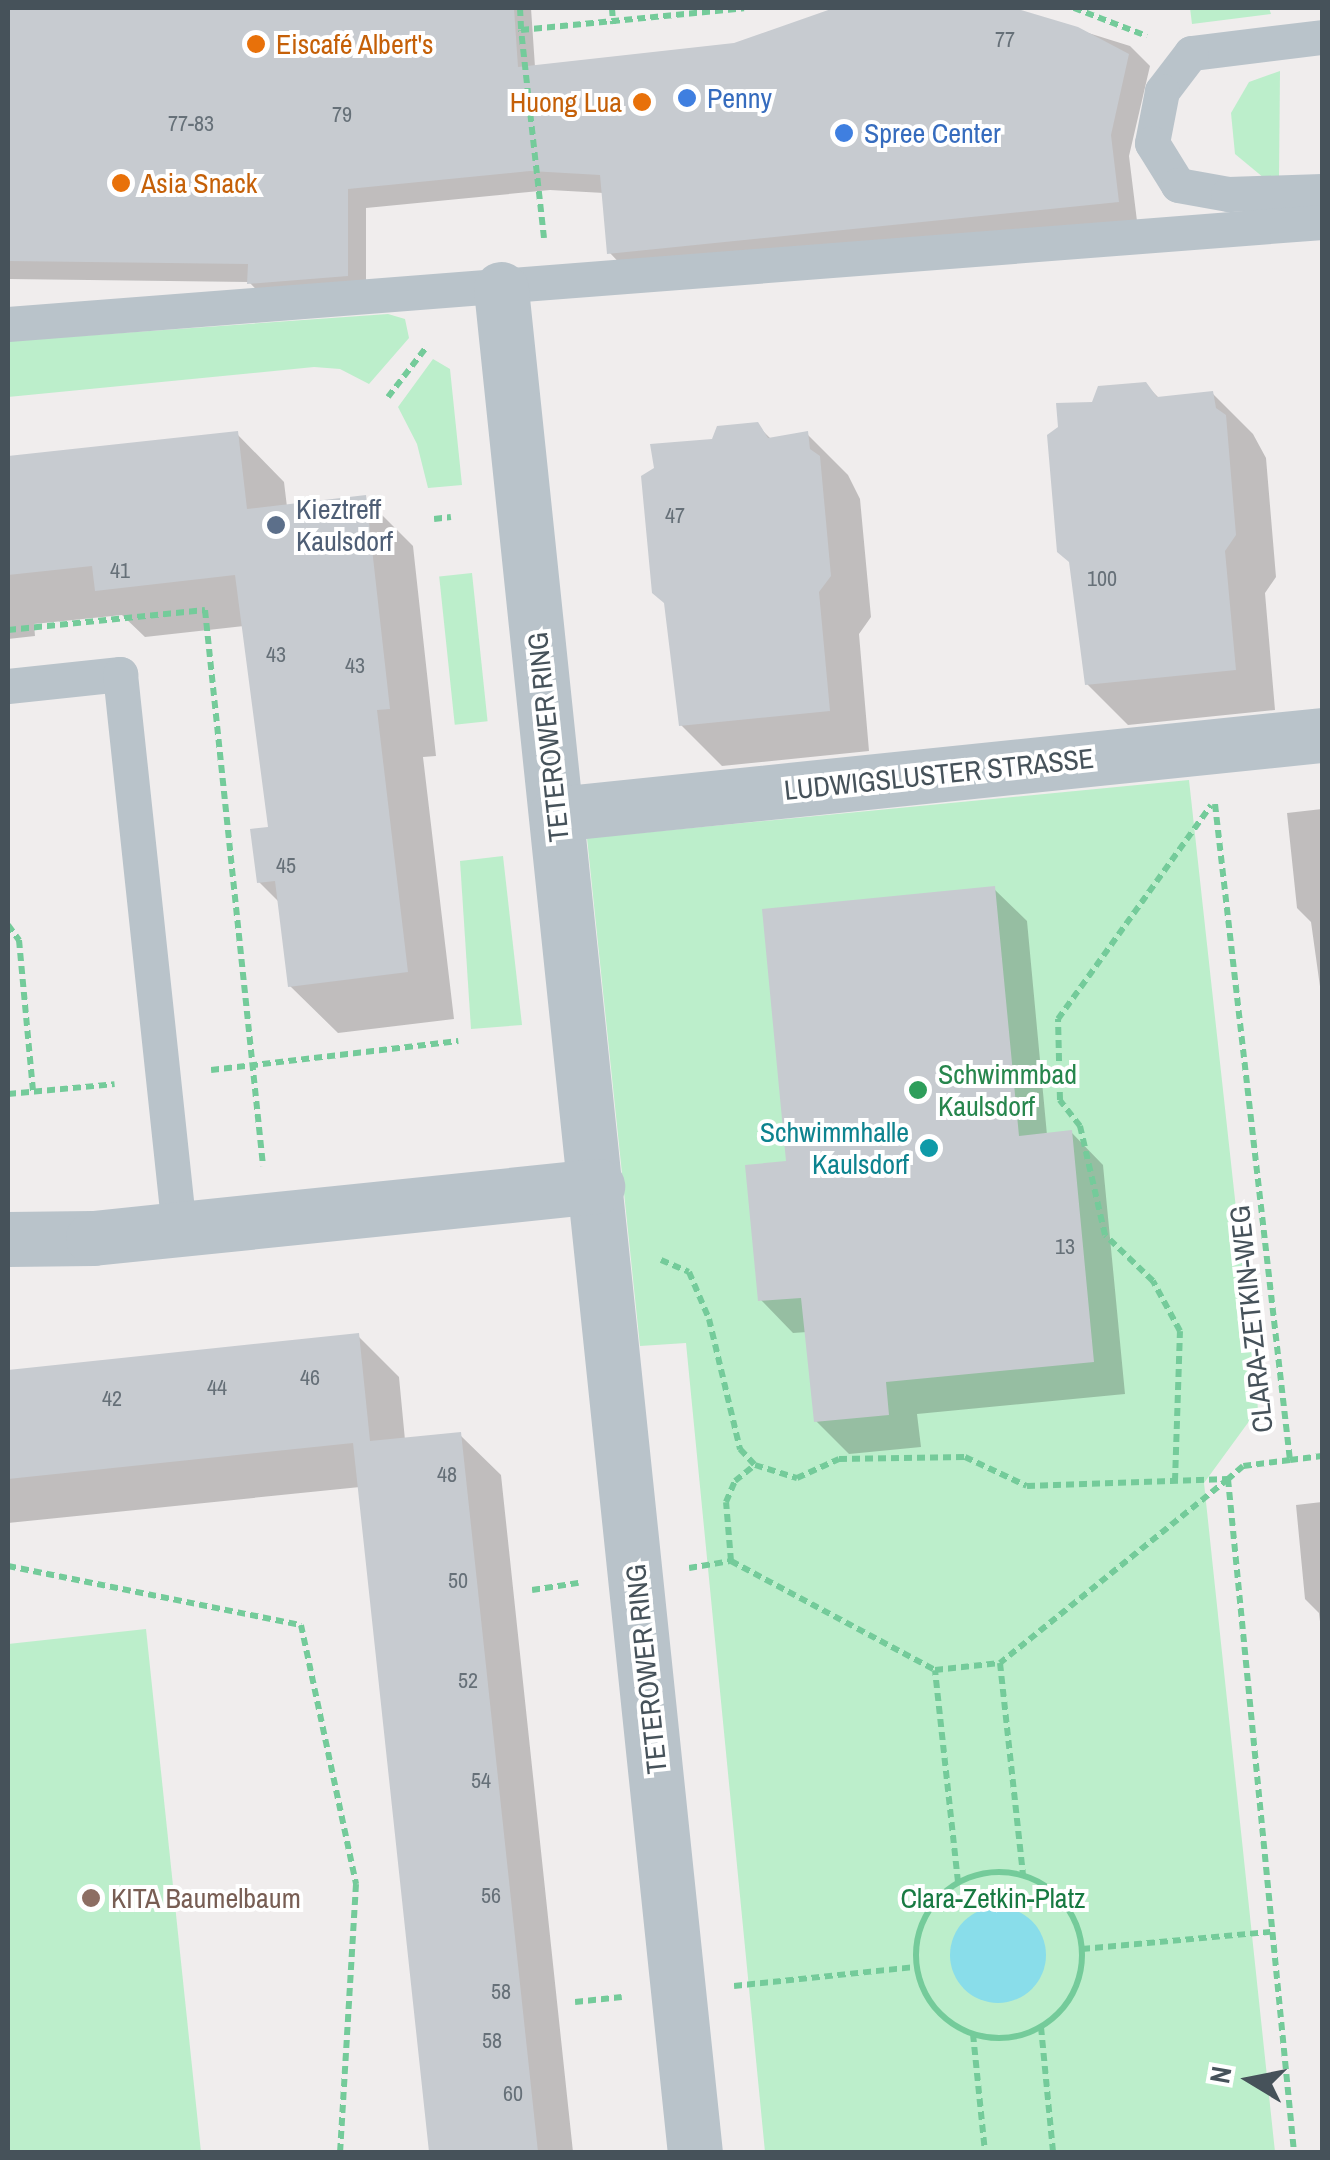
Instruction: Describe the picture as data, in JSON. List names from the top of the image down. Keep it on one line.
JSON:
{"streets":{"street":["TETEROWER RING","LUDWIGSLUSTER STRASSE"],"path":["CLARA-ZETKIN-WEG"]},"crossings":[["TETEROWER RING","LUDWIGSLUSTER STRASSE"]],"parks":["Clara-Zetkin-Platz"],"places":["Eiscafé Albert's","Penny","Huong Lua","Spree Center","Asia Snack","Kieztreff Kaulsdorf","Schwimmbad Kaulsdorf","Schwimmhalle Kaulsdorf","KITA Baumelbaum"],"house_numbers":["77","79","77-83","47","41","100","43","43","45","13","46","44","42","48","50","52","54","56","58","58","60"],"north":"left"}
